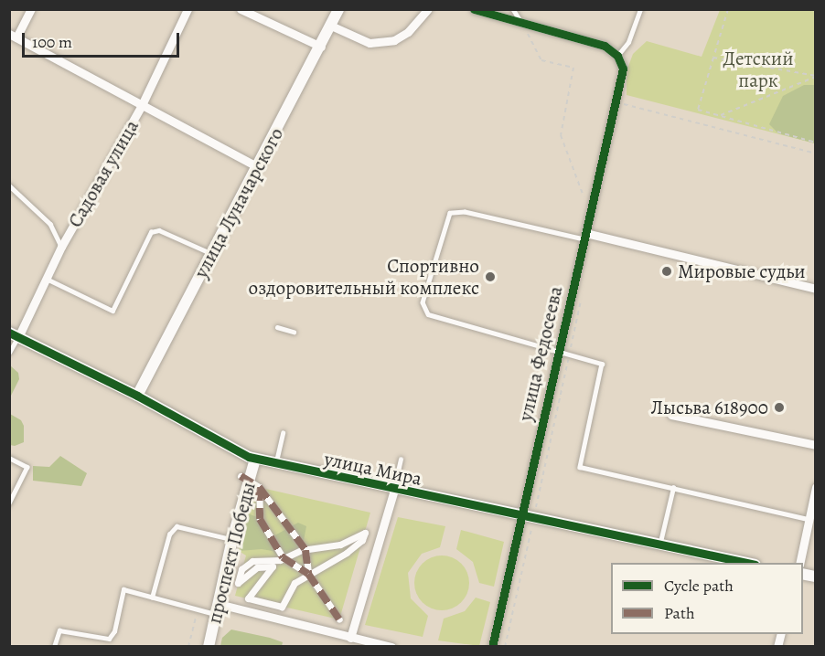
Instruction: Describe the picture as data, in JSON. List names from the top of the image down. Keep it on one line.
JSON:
{"streets":{"street":["Садовая улица","улица Луначарского","улица Федосеева","улица Мира","проспект Победы"]},"crossings":[["Садовая улица","улица Мира"],["улица Луначарского","улица Мира"],["улица Федосеева","улица Мира"],["улица Мира","проспект Победы"]],"parks":["Детский парк"],"places":["Мировые судьи","Спортивно оздоровительный комплекс","Лысьва 618900"],"legend":["Cycle path","Path"],"scale_bar":"100 m"}
